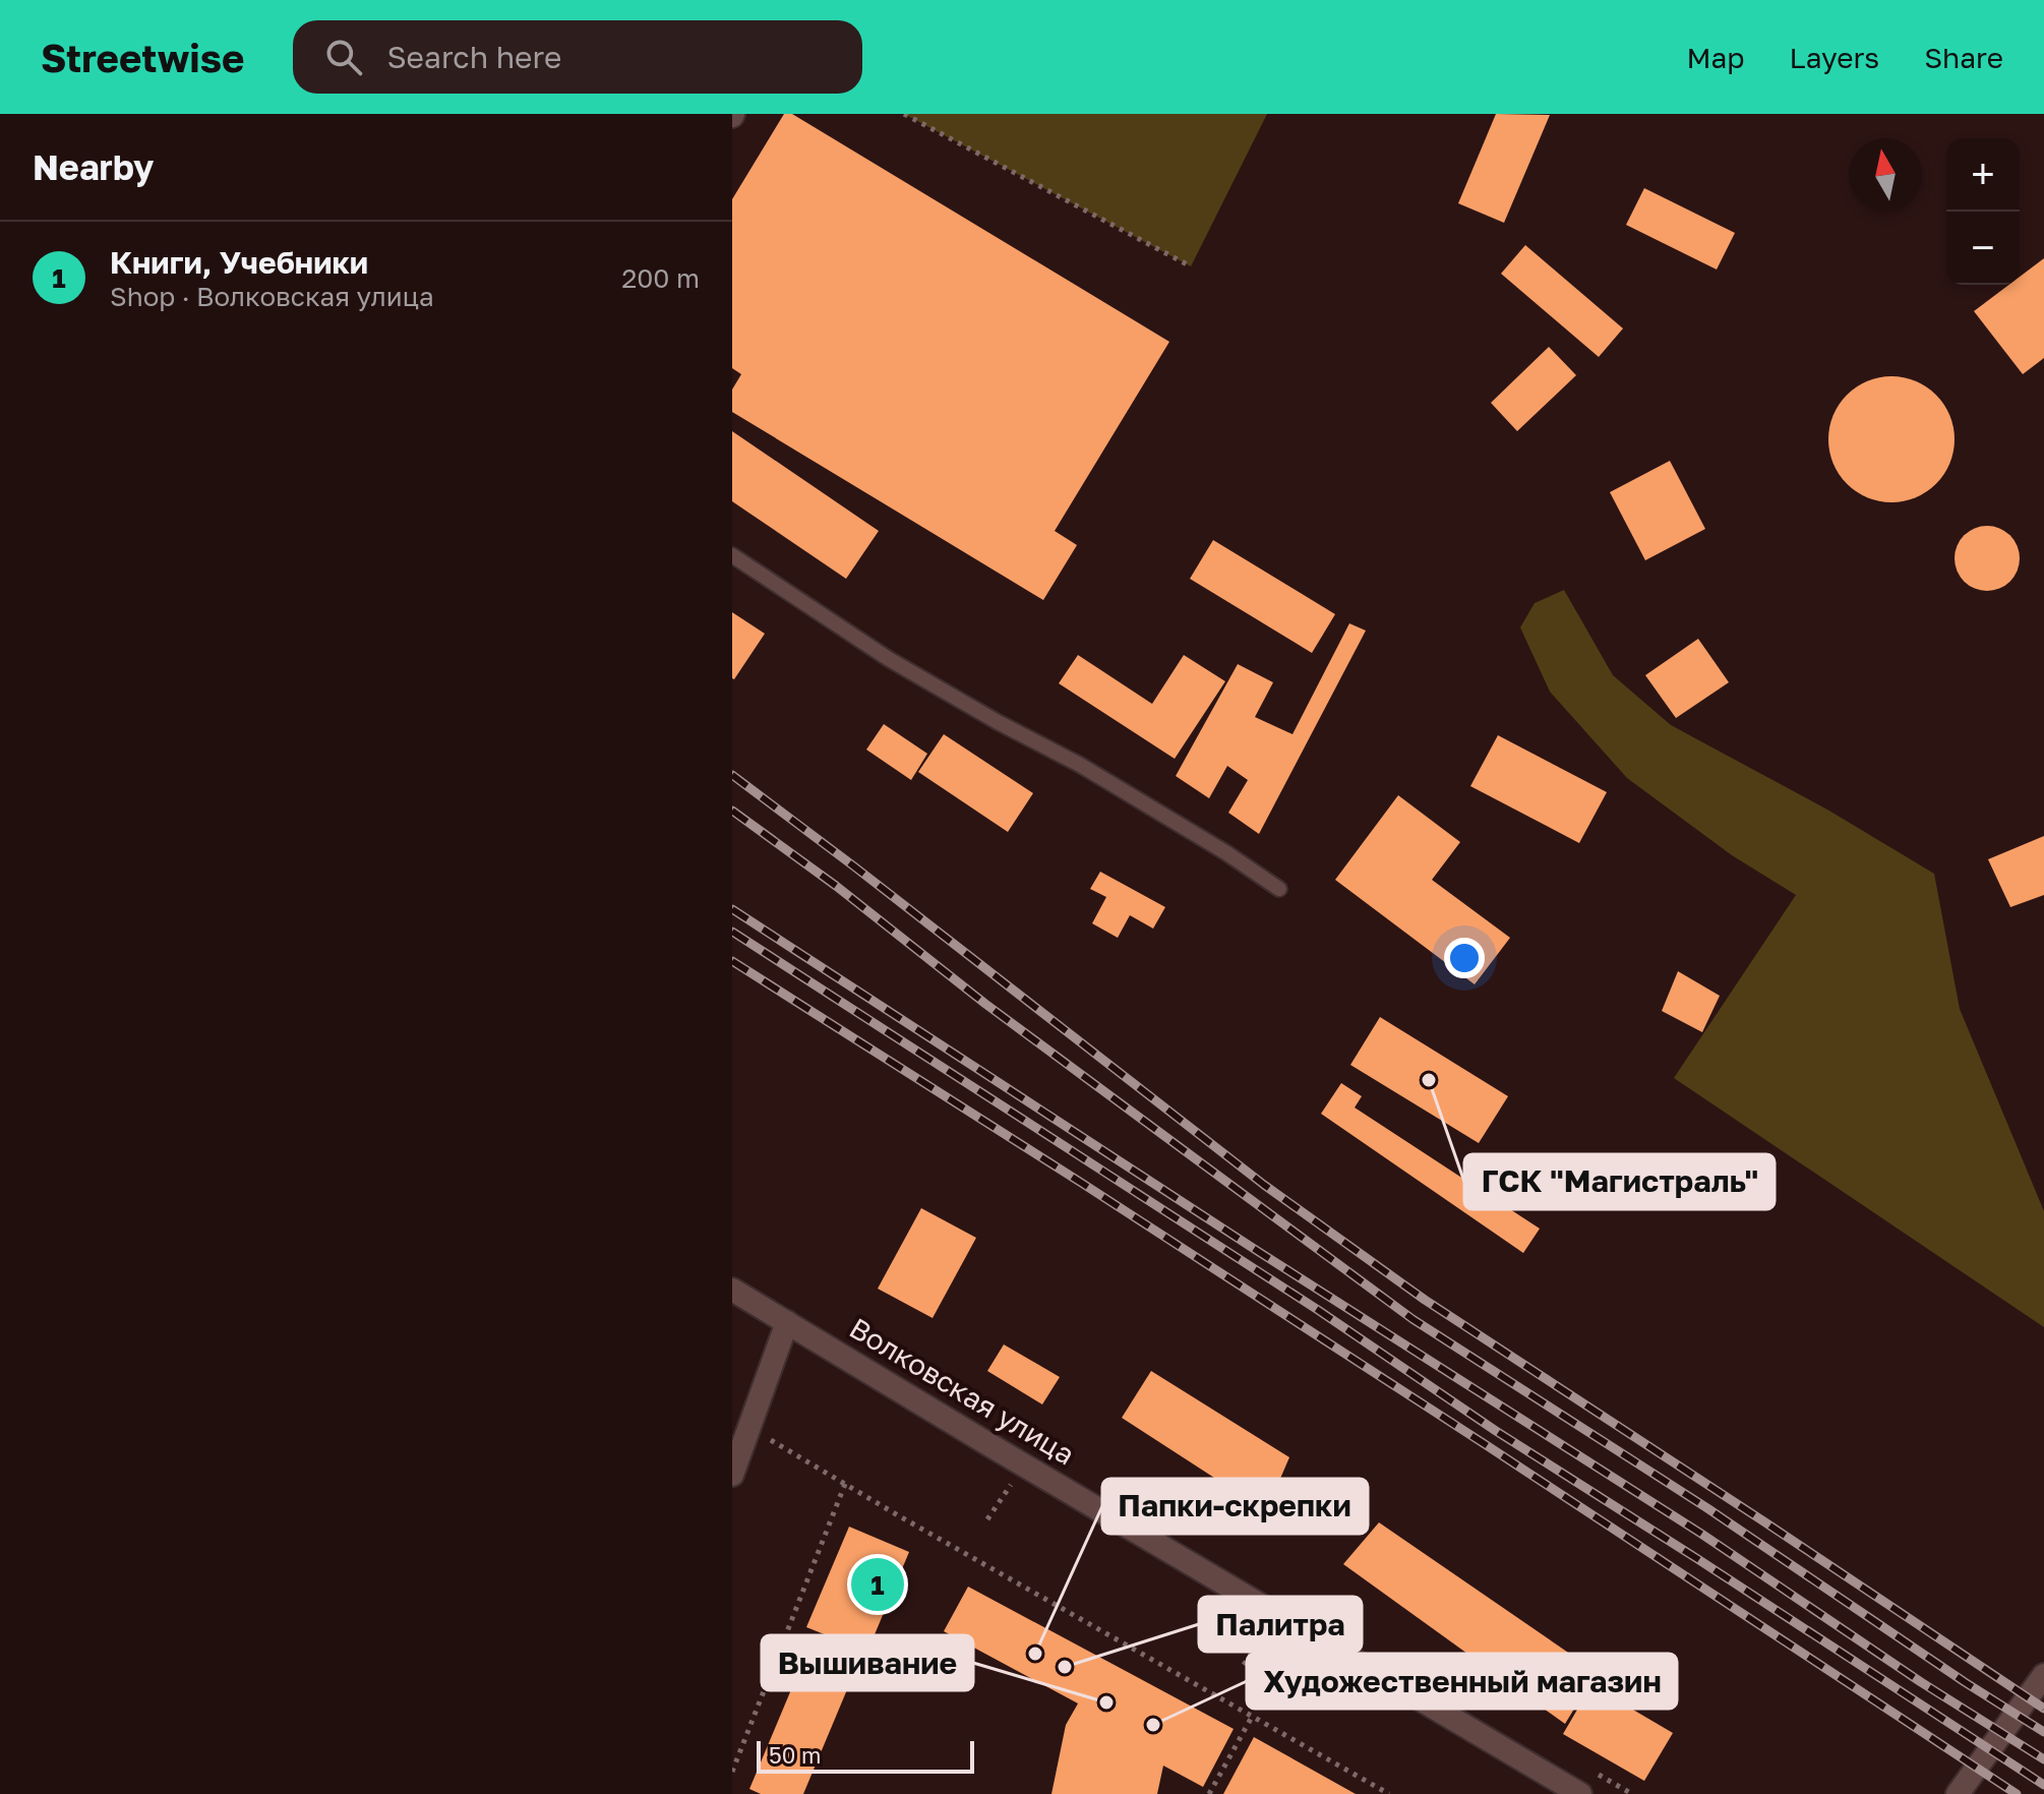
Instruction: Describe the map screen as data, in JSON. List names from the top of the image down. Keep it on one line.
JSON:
{"streets":{"main road":["Волковская улица"]},"places":["ГСК \"Магистраль\"","Папки-скрепки","Палитра","Вышивание","Художественный магазин"],"scale_bar":"50 m","north":"top","page":{"header":"Streetwise","search":"Search here","nav":["Map","Layers","Share"],"heading":"Nearby","map_buttons":["+","−"],"list":[{"mark":"1","name":"Книги, Учебники","note":"Shop · Волковская улица","value":"200 m"}],"pins":"1","scale":"50 m"}}
